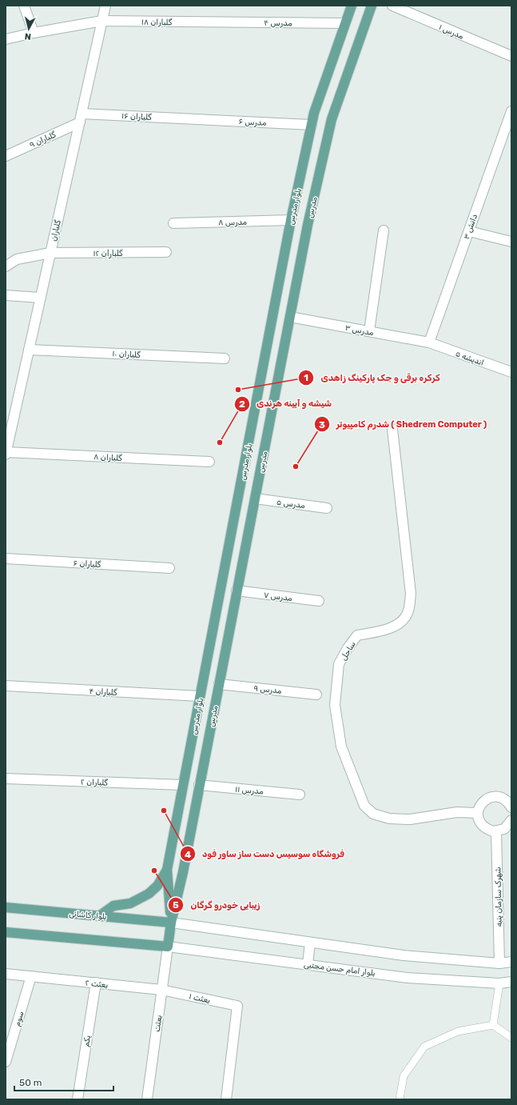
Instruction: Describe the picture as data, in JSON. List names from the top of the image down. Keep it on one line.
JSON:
{"streets":{"main road":["بلوار مدرس","مدرس","بلوار کاشانی"],"street":["گلباران ۱۸","مدرس ۴","مدرس ۱","گلباران ۱۶","مدرس ۶","۹ گلباران","مدرس ۸","دانش ۳","گلباران","گلباران ۱۲","مدرس ۳","گلباران ۱۰","اندیشه ۵","گلباران ۸","مدرس ۵","گلباران ۶","مدرس ۷","ساحل","مدرس ۹","گلباران ۴","گلباران ۲","مدرس ۱۱","شهرک سازمان پنبه","بلوار امام حسن مجتبی","۲ بعثت","۱ بعثت","سوم","بعثت","یکم"]},"crossings":[["گلباران ۱۸","مدرس ۴"],["گلباران ۱۸","گلباران"],["مدرس ۴","بلوار مدرس"],["گلباران ۱۶","مدرس ۶"],["گلباران ۱۶","۹ گلباران"],["گلباران ۱۶","گلباران"],["مدرس ۶","بلوار مدرس"],["۹ گلباران","گلباران"],["بلوار مدرس","مدرس"],["بلوار مدرس","مدرس ۸"],["بلوار مدرس","گلباران ۴"],["بلوار مدرس","گلباران ۲"],["بلوار مدرس","بلوار کاشانی"],["مدرس","مدرس ۳"],["مدرس","مدرس ۵"],["مدرس","مدرس ۷"],["مدرس","مدرس ۹"],["مدرس","مدرس ۱۱"],["مدرس","بلوار کاشانی"],["دانش ۳","مدرس ۳"],["دانش ۳","اندیشه ۵"],["گلباران","گلباران ۱۲"],["گلباران","گلباران ۱۰"],["گلباران","گلباران ۸"],["مدرس ۳","اندیشه ۵"],["بلوار امام حسن مجتبی","بعثت"],["۲ بعثت","۱ بعثت"],["۲ بعثت","سوم"],["۲ بعثت","بعثت"],["۲ بعثت","یکم"],["۱ بعثت","بعثت"]],"places":["کرکره برقی و جک پارکینگ زاهدی","شیشه و آیینه هرندی","شدرم کامپیوتر ( Shedrem Computer )","فروشگاه سوسیس دست ساز ساور فود","زیبایی خودرو گرگان"],"scale_bar":"50 m","north":"bottom"}
